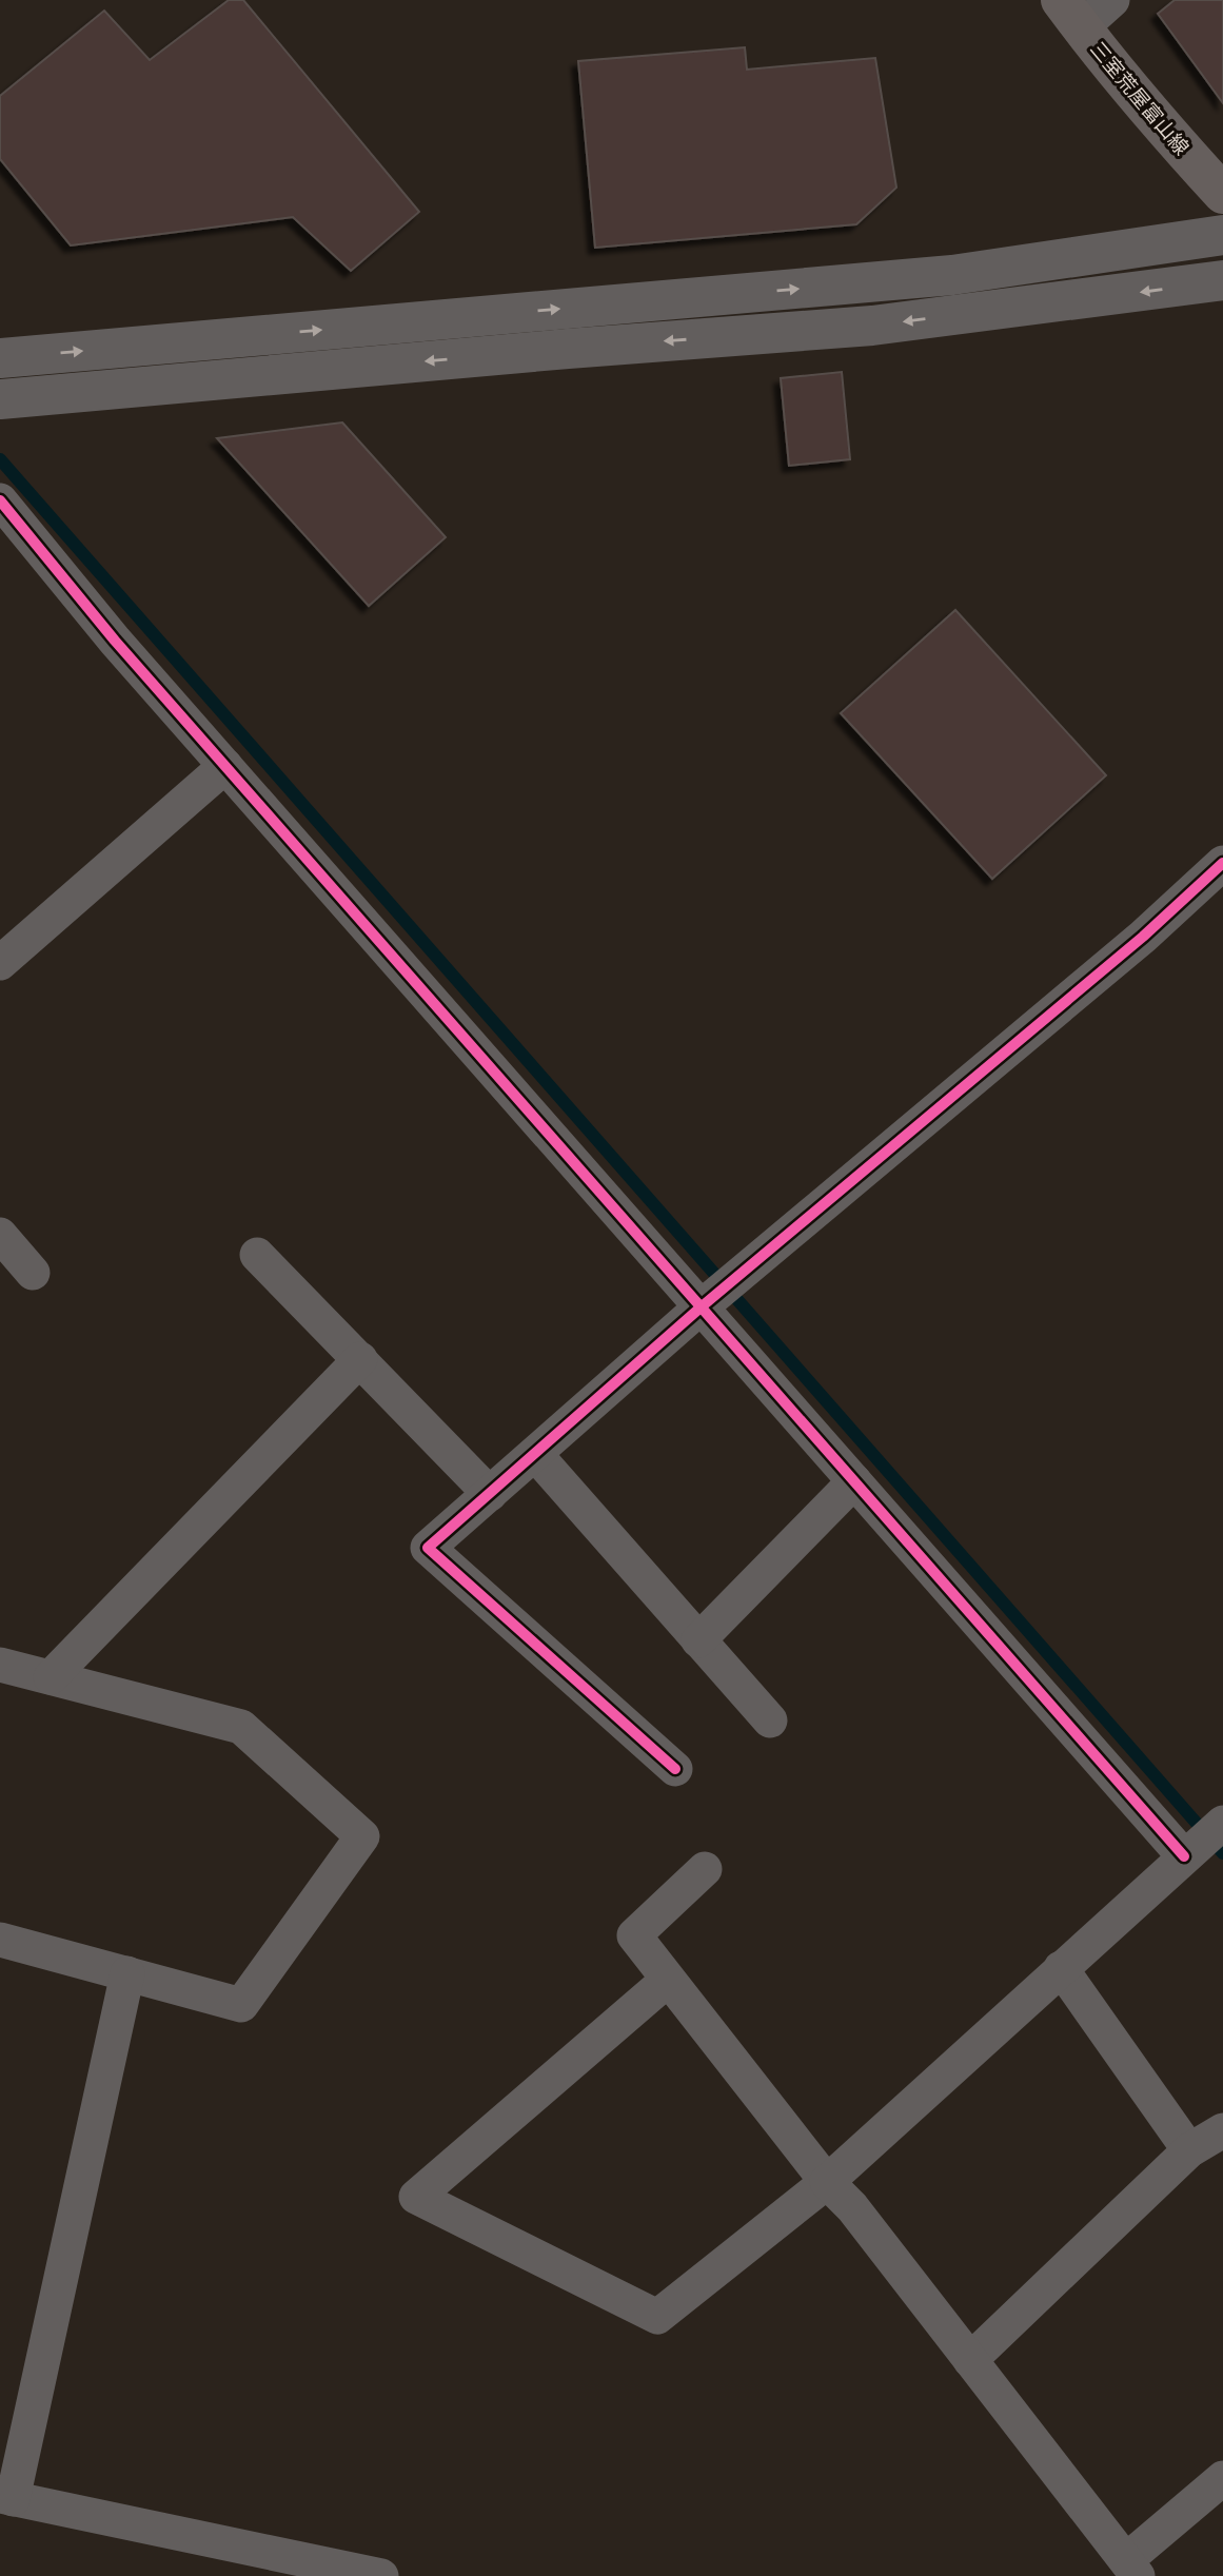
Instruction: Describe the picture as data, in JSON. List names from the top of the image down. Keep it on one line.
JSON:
{"streets":{"main road":["三室荒屋富山線"]}}
